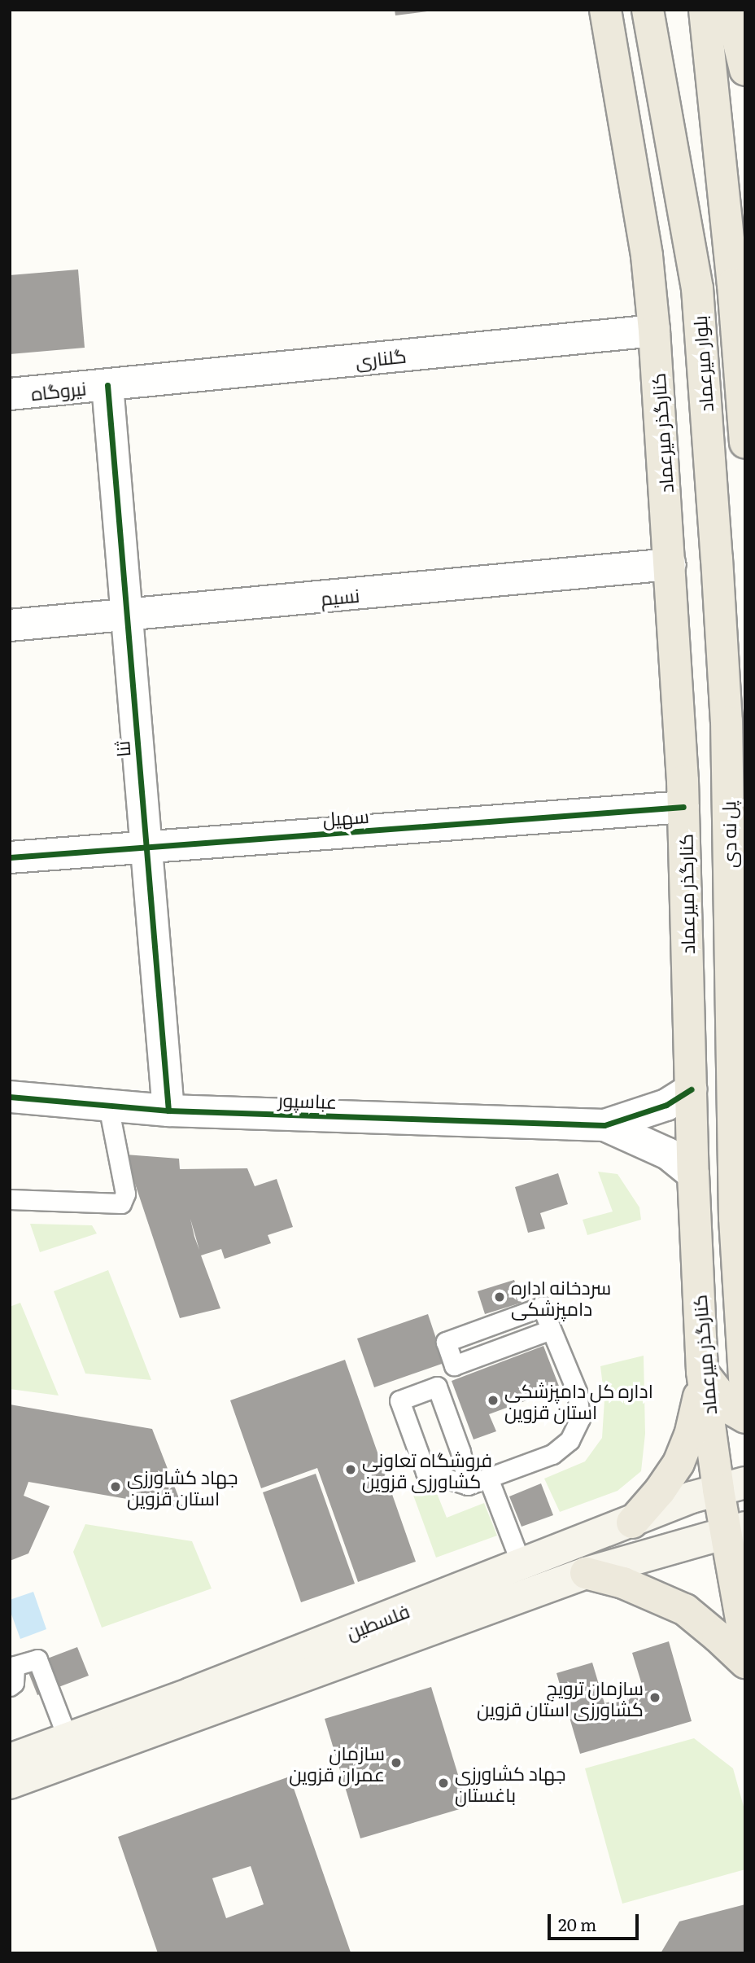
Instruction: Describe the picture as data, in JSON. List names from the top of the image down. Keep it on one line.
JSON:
{"streets":{"main road":["بلوار میرعماد","کنارگذر میرعماد","پل نه دی","فلسطین"],"street":["گلناری","نیروگاه","نسیم","ثنا","سهیل","عباسپور"]},"crossings":[["گلناری","نیروگاه"],["گلناری","کنارگذر میرعماد"],["گلناری","ثنا"],["بلوار میرعماد","پل نه دی"],["نیروگاه","ثنا"],["کنارگذر میرعماد","نسیم"],["کنارگذر میرعماد","سهیل"],["کنارگذر میرعماد","فلسطین"],["نسیم","ثنا"],["ثنا","سهیل"],["ثنا","عباسپور"]],"places":["سردخانه اداره دامپزشکی","اداره کل دامپزشکی استان قزوین","فروشگاه تعاونی کشاورزی قزوین","جهاد کشاورزی استان قزوین","سازمان ترویج کشاورزی استان قزوین","سازمان عمران قزوین","جهاد کشاورزی باغستان"],"scale_bar":"20 m"}
